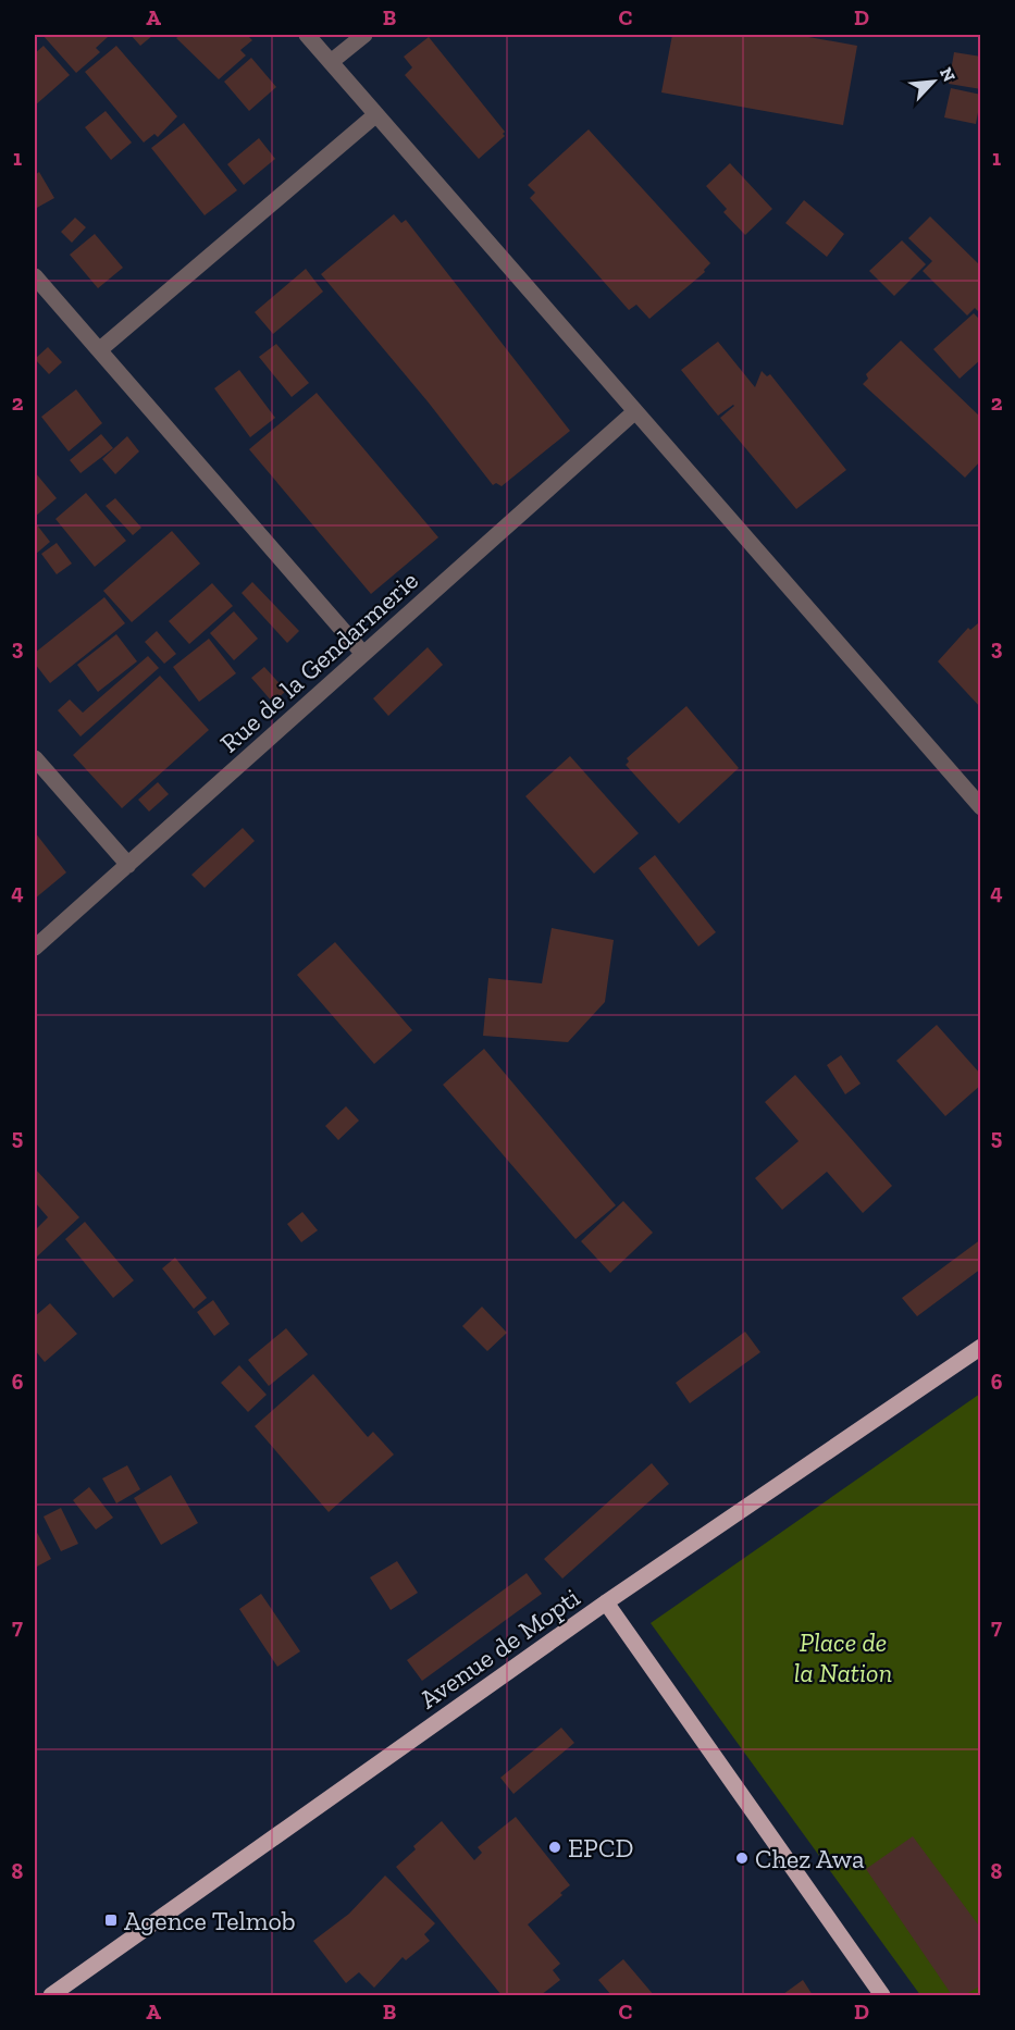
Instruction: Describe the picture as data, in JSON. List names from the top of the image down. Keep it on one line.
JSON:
{"streets":{"main road":["Avenue de Mopti"],"street":["Rue de la Gendarmerie"]},"parks":["Place de la Nation"],"places":{"other":["EPCD","Chez Awa"],"transit":["Agence Telmob"]},"north":"top right","grid":{"columns":["A","B","C","D"],"rows":["1","2","3","4","5","6","7","8"]}}
